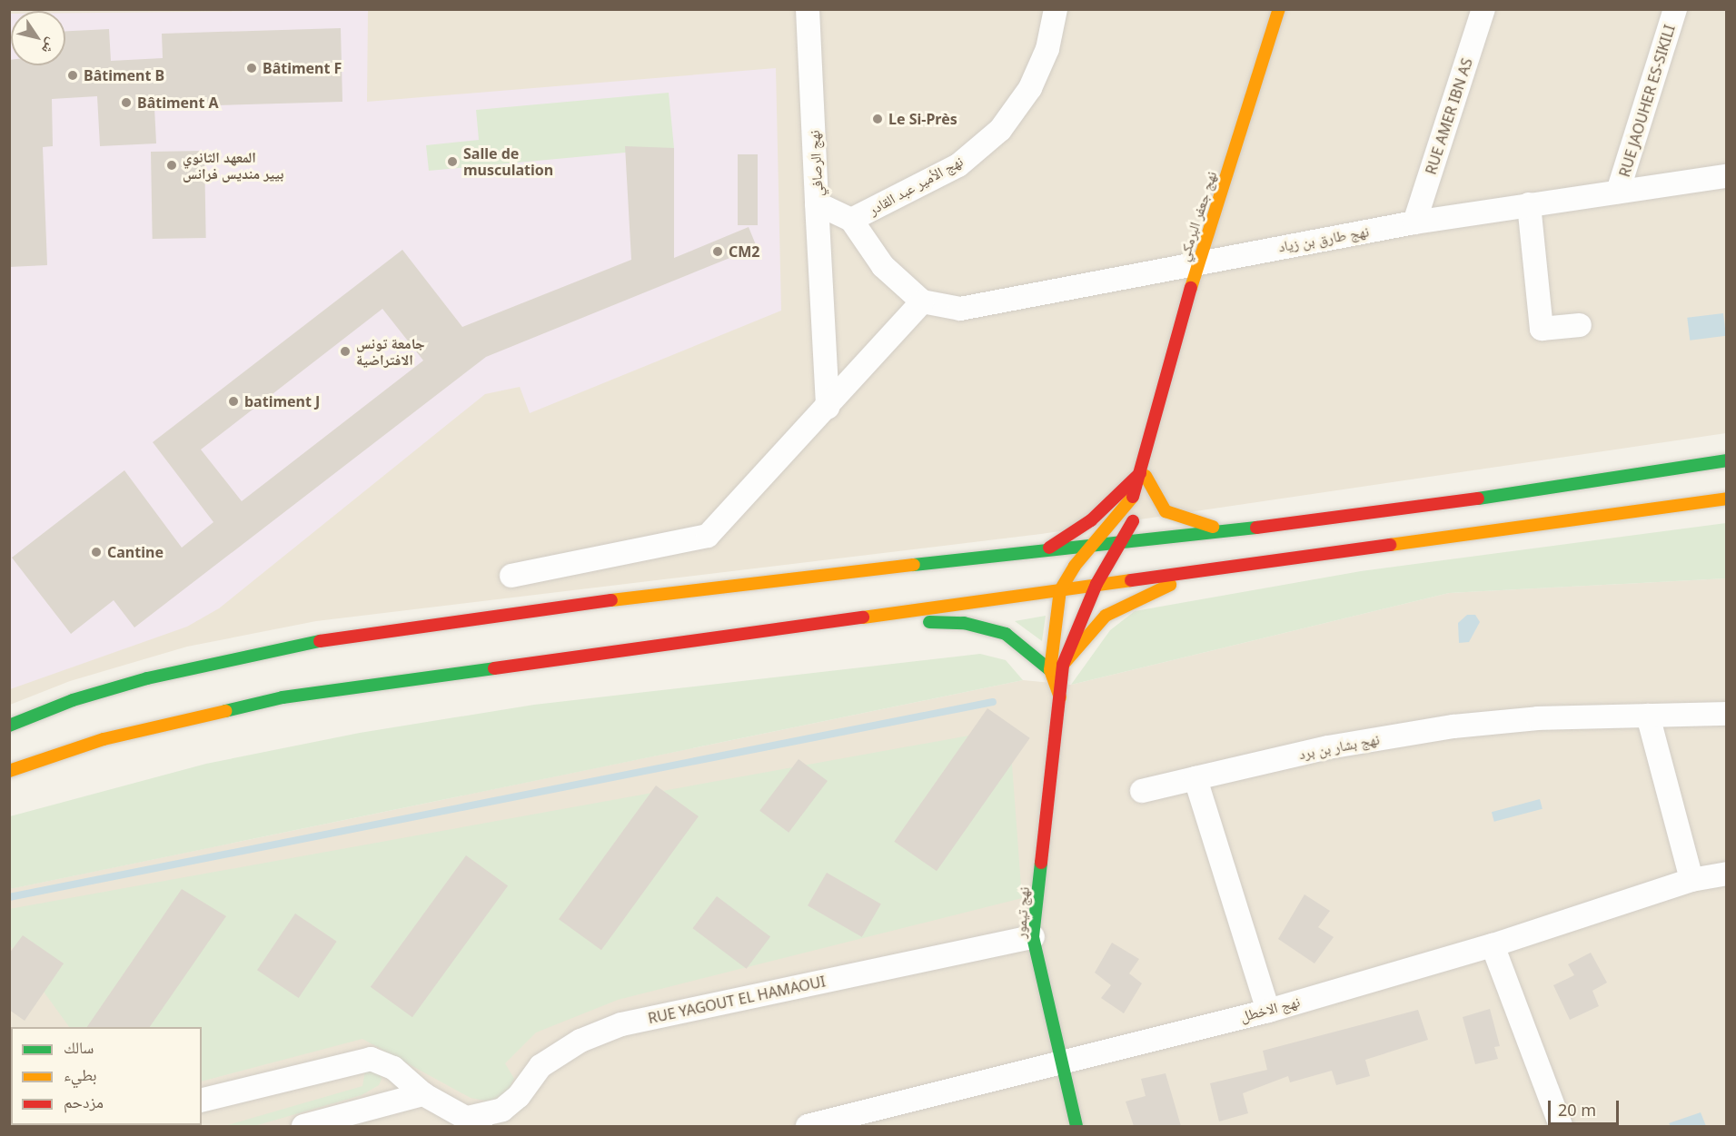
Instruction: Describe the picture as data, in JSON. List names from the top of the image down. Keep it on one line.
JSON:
{"streets":{"main road":["نهج جعفر البرمكي","نهج تيمور"],"street":["RUE JAOUHER ES-SIKILI","RUE AMER IBN AS","نهج الرصافي","نهج الأمير عبد القادر","نهج طارق بن زياد","نهج بشار بن برد","RUE YAGOUT EL HAMAOUI","نهج الاخطل"]},"crossings":[["RUE JAOUHER ES-SIKILI","نهج طارق بن زياد"],["RUE AMER IBN AS","نهج طارق بن زياد"],["نهج الرصافي","نهج الأمير عبد القادر"],["نهج جعفر البرمكي","نهج طارق بن زياد"],["نهج جعفر البرمكي","نهج تيمور"],["نهج تيمور","RUE YAGOUT EL HAMAOUI"],["نهج تيمور","نهج الاخطل"]],"places":["Bâtiment F","Bâtiment B","Bâtiment A","Le Si-Près","Salle de musculation","المعهد الثانوي بيير منديس فرانس","CM2","جامعة تونس الافتراضية","batiment J","Cantine"],"legend":["سالك","بطيء","مزدحم"],"scale_bar":"20 m","north":"bottom right"}
